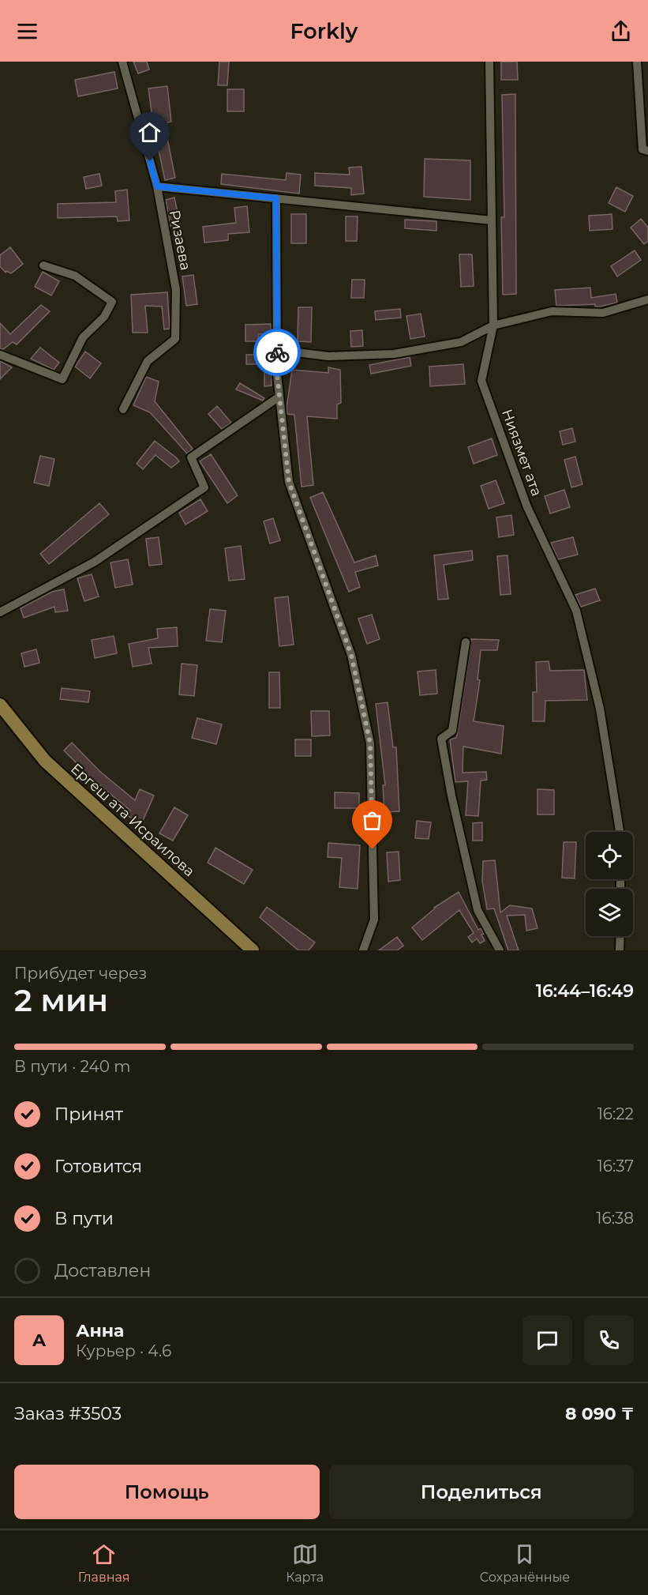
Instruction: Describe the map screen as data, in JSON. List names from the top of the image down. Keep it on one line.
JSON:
{"streets":{"main road":["Ергеш ата Исраилова"],"street":["Ризаева","Ниязмет ата"]},"page":{"header":"Forkly","heading":["2 мин","Прибудет через","16:44–16:49"],"panel":["Анна","Курьер · 4.6","Заказ #3503","8 090 ₸"],"bar":"В пути · 240 m","list":[["Принят","16:22"],["Готовится","16:37"],["В пути","16:38"],"Доставлен"],"round":"А","buttons":["Помощь","Поделиться"],"tabs":["Главная","Карта","Сохранённые"]}}
